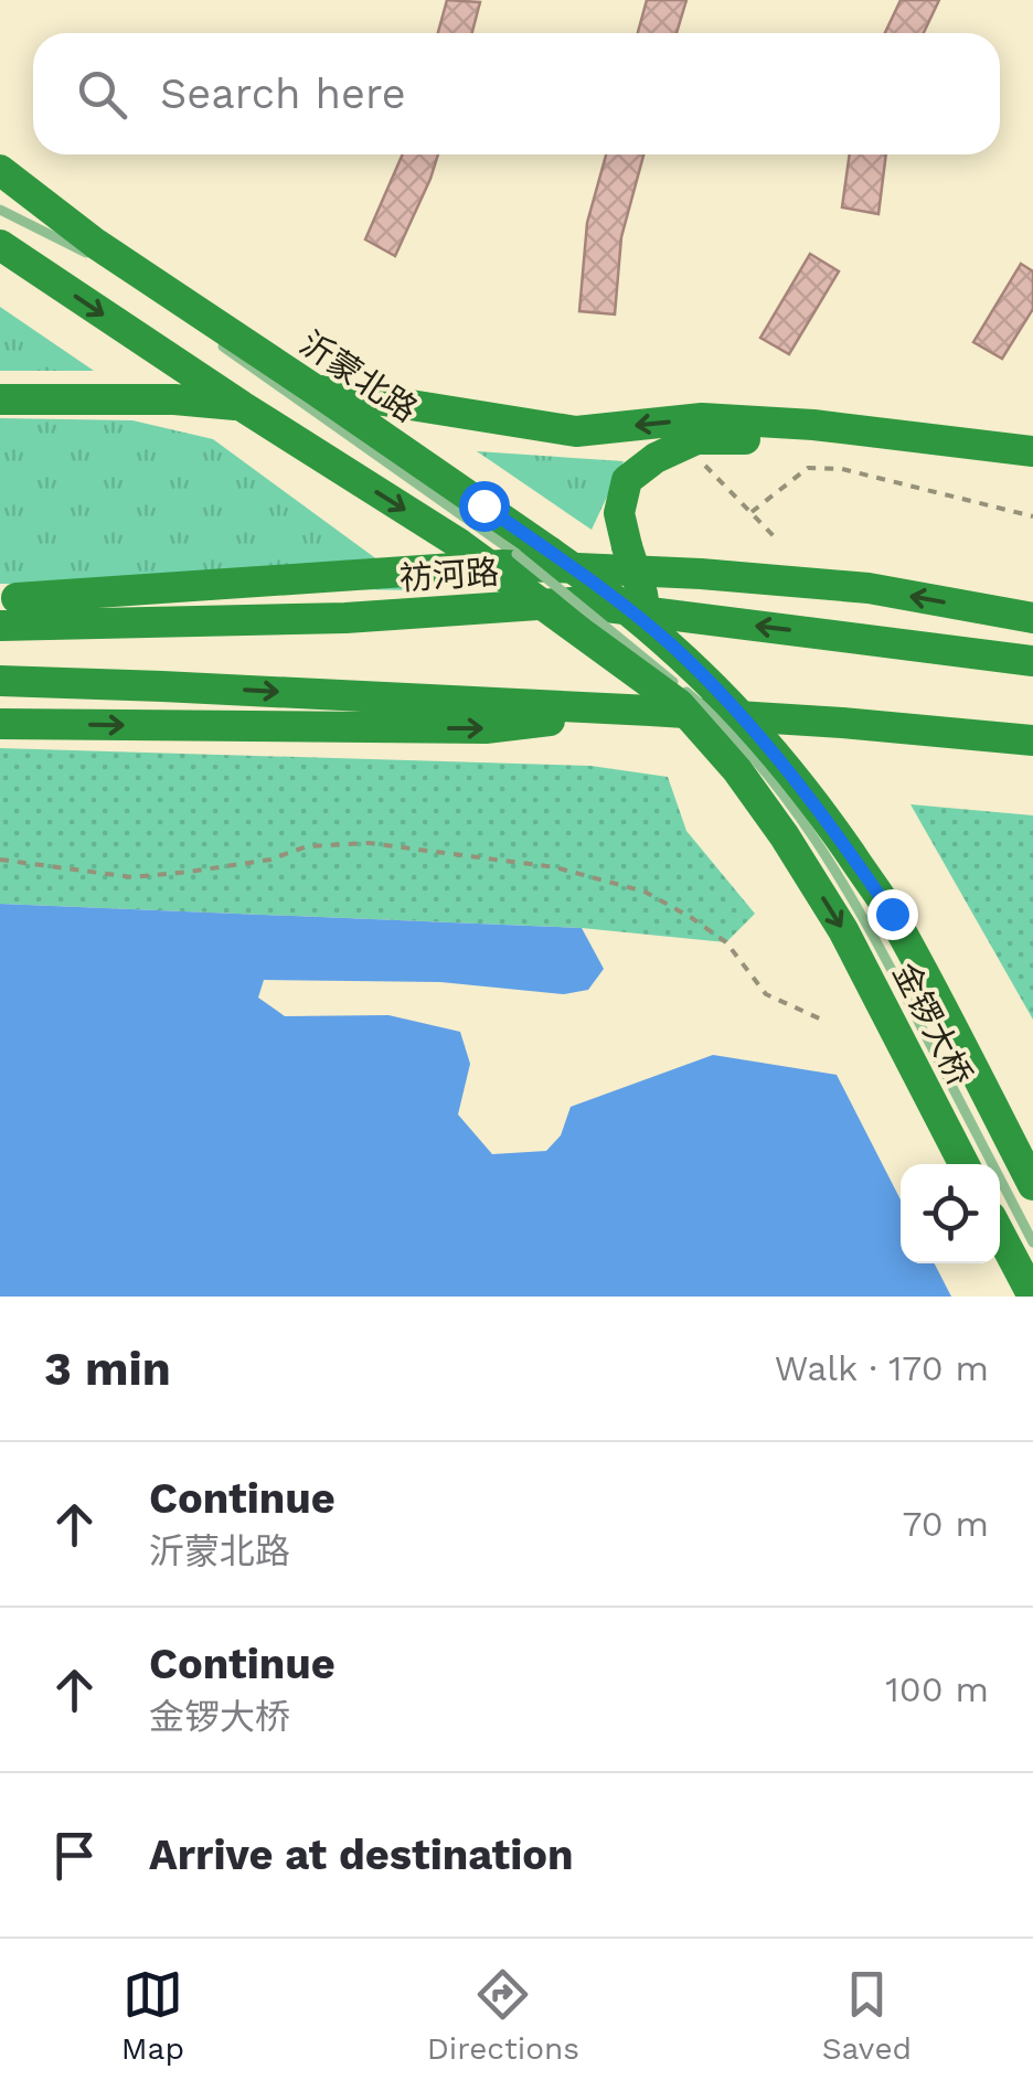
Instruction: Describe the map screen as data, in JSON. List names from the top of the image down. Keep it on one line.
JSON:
{"streets":{"main road":["沂蒙北路","祊河路","金锣大桥"]},"crossings":[["沂蒙北路","金锣大桥"]],"page":{"search":"Search here","heading":["3 min","Walk · 170 m"],"list":[["Continue","沂蒙北路","70 m"],["Continue","金锣大桥","100 m"],"Arrive at destination"],"nav":["Map","Directions","Saved"]}}
